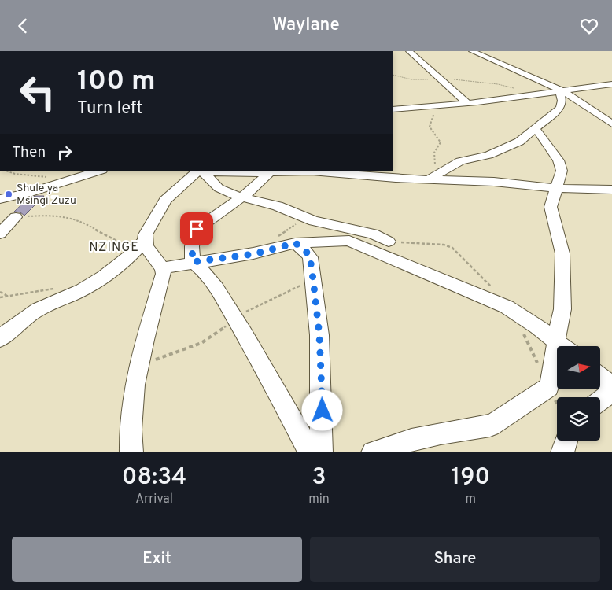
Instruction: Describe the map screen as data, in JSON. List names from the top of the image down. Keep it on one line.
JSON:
{"districts":["NZINGE"],"places":["Shule ya Msingi Zuzu"],"north":"right","page":{"header":"Waylane","turn":["100 m","Turn left"],"then":"Then","eta":["08:34","Arrival","3","min","190","m"],"buttons":["Exit","Share"]}}
